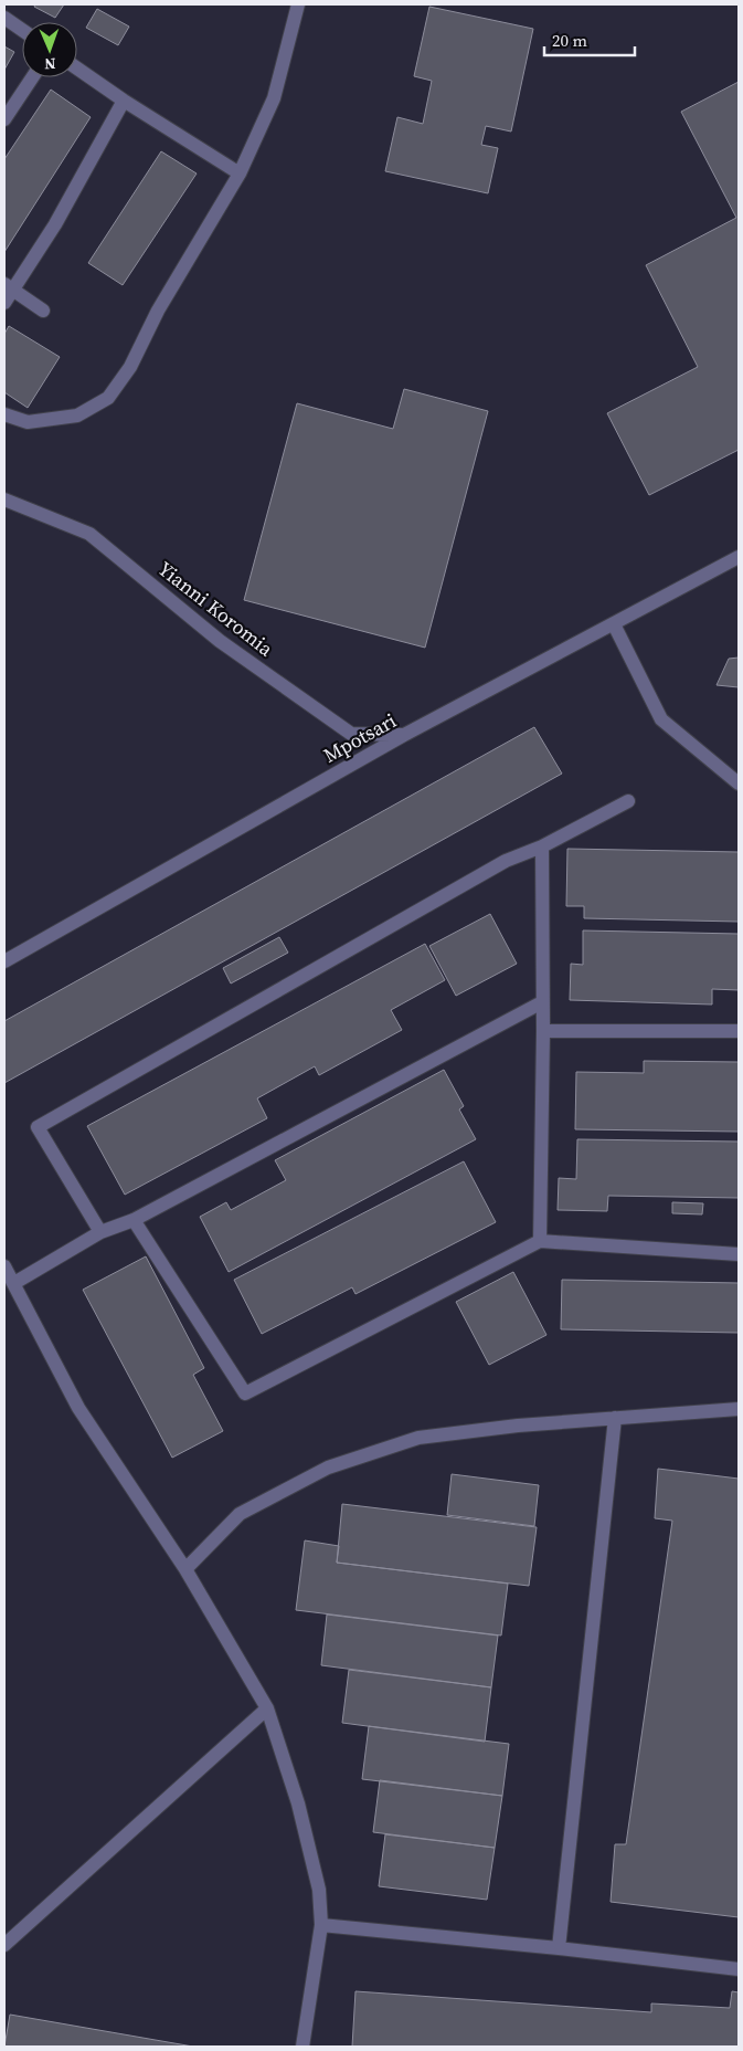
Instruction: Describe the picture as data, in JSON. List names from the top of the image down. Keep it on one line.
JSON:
{"streets":{"street":["Yianni Koromia","Mpotsari"]},"crossings":[["Yianni Koromia","Mpotsari"]],"scale_bar":"20 m","north":"bottom"}
